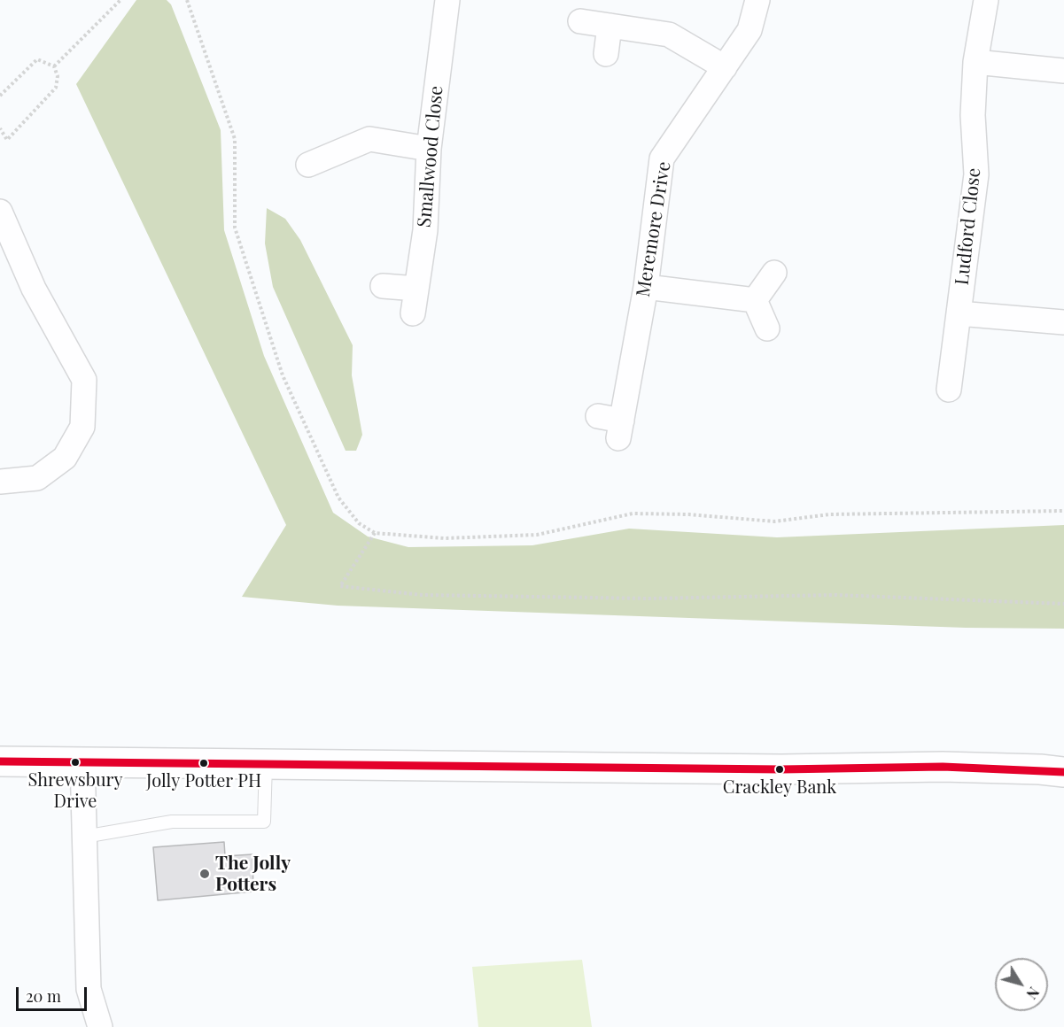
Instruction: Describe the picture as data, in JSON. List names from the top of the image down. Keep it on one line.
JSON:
{"streets":{"street":["Smallwood Close","Ludford Close","Meremore Drive"]},"places":["Shrewsbury Drive","Jolly Potter PH","Crackley Bank","The Jolly Potters"],"scale_bar":"20 m","north":"bottom right"}
